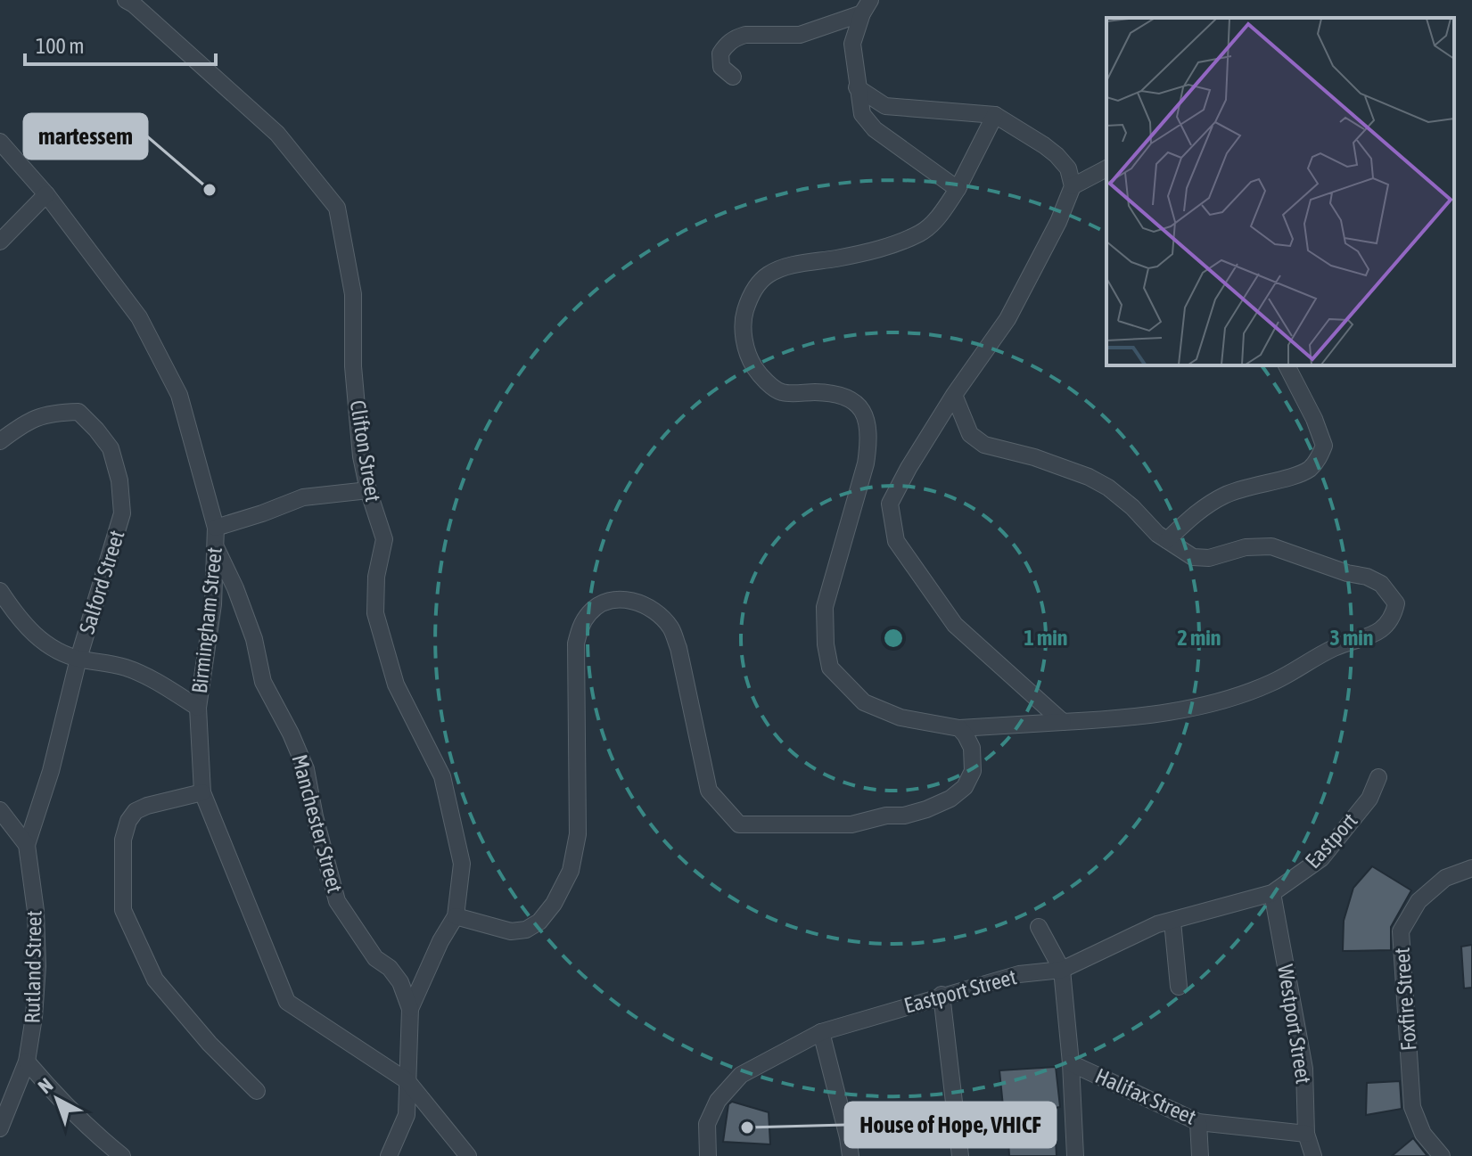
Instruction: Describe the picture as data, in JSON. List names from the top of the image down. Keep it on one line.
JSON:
{"streets":{"street":["Clifton Street","Salford Street","Birmingham Street","Manchester Street","Eastport","Rutland Street","Eastport Street","Foxfire Street","Westport Street","Halifax Street"]},"crossings":[["Clifton Street","Birmingham Street"],["Clifton Street","Manchester Street"],["Salford Street","Rutland Street"],["Birmingham Street","Manchester Street"],["Eastport","Eastport Street"],["Eastport","Westport Street"],["Eastport Street","Westport Street"],["Westport Street","Halifax Street"]],"places":["martessem","House of Hope, VHICF"],"scale_bar":"100 m","north":"top left","rings":["1 min","2 min","3 min"]}
